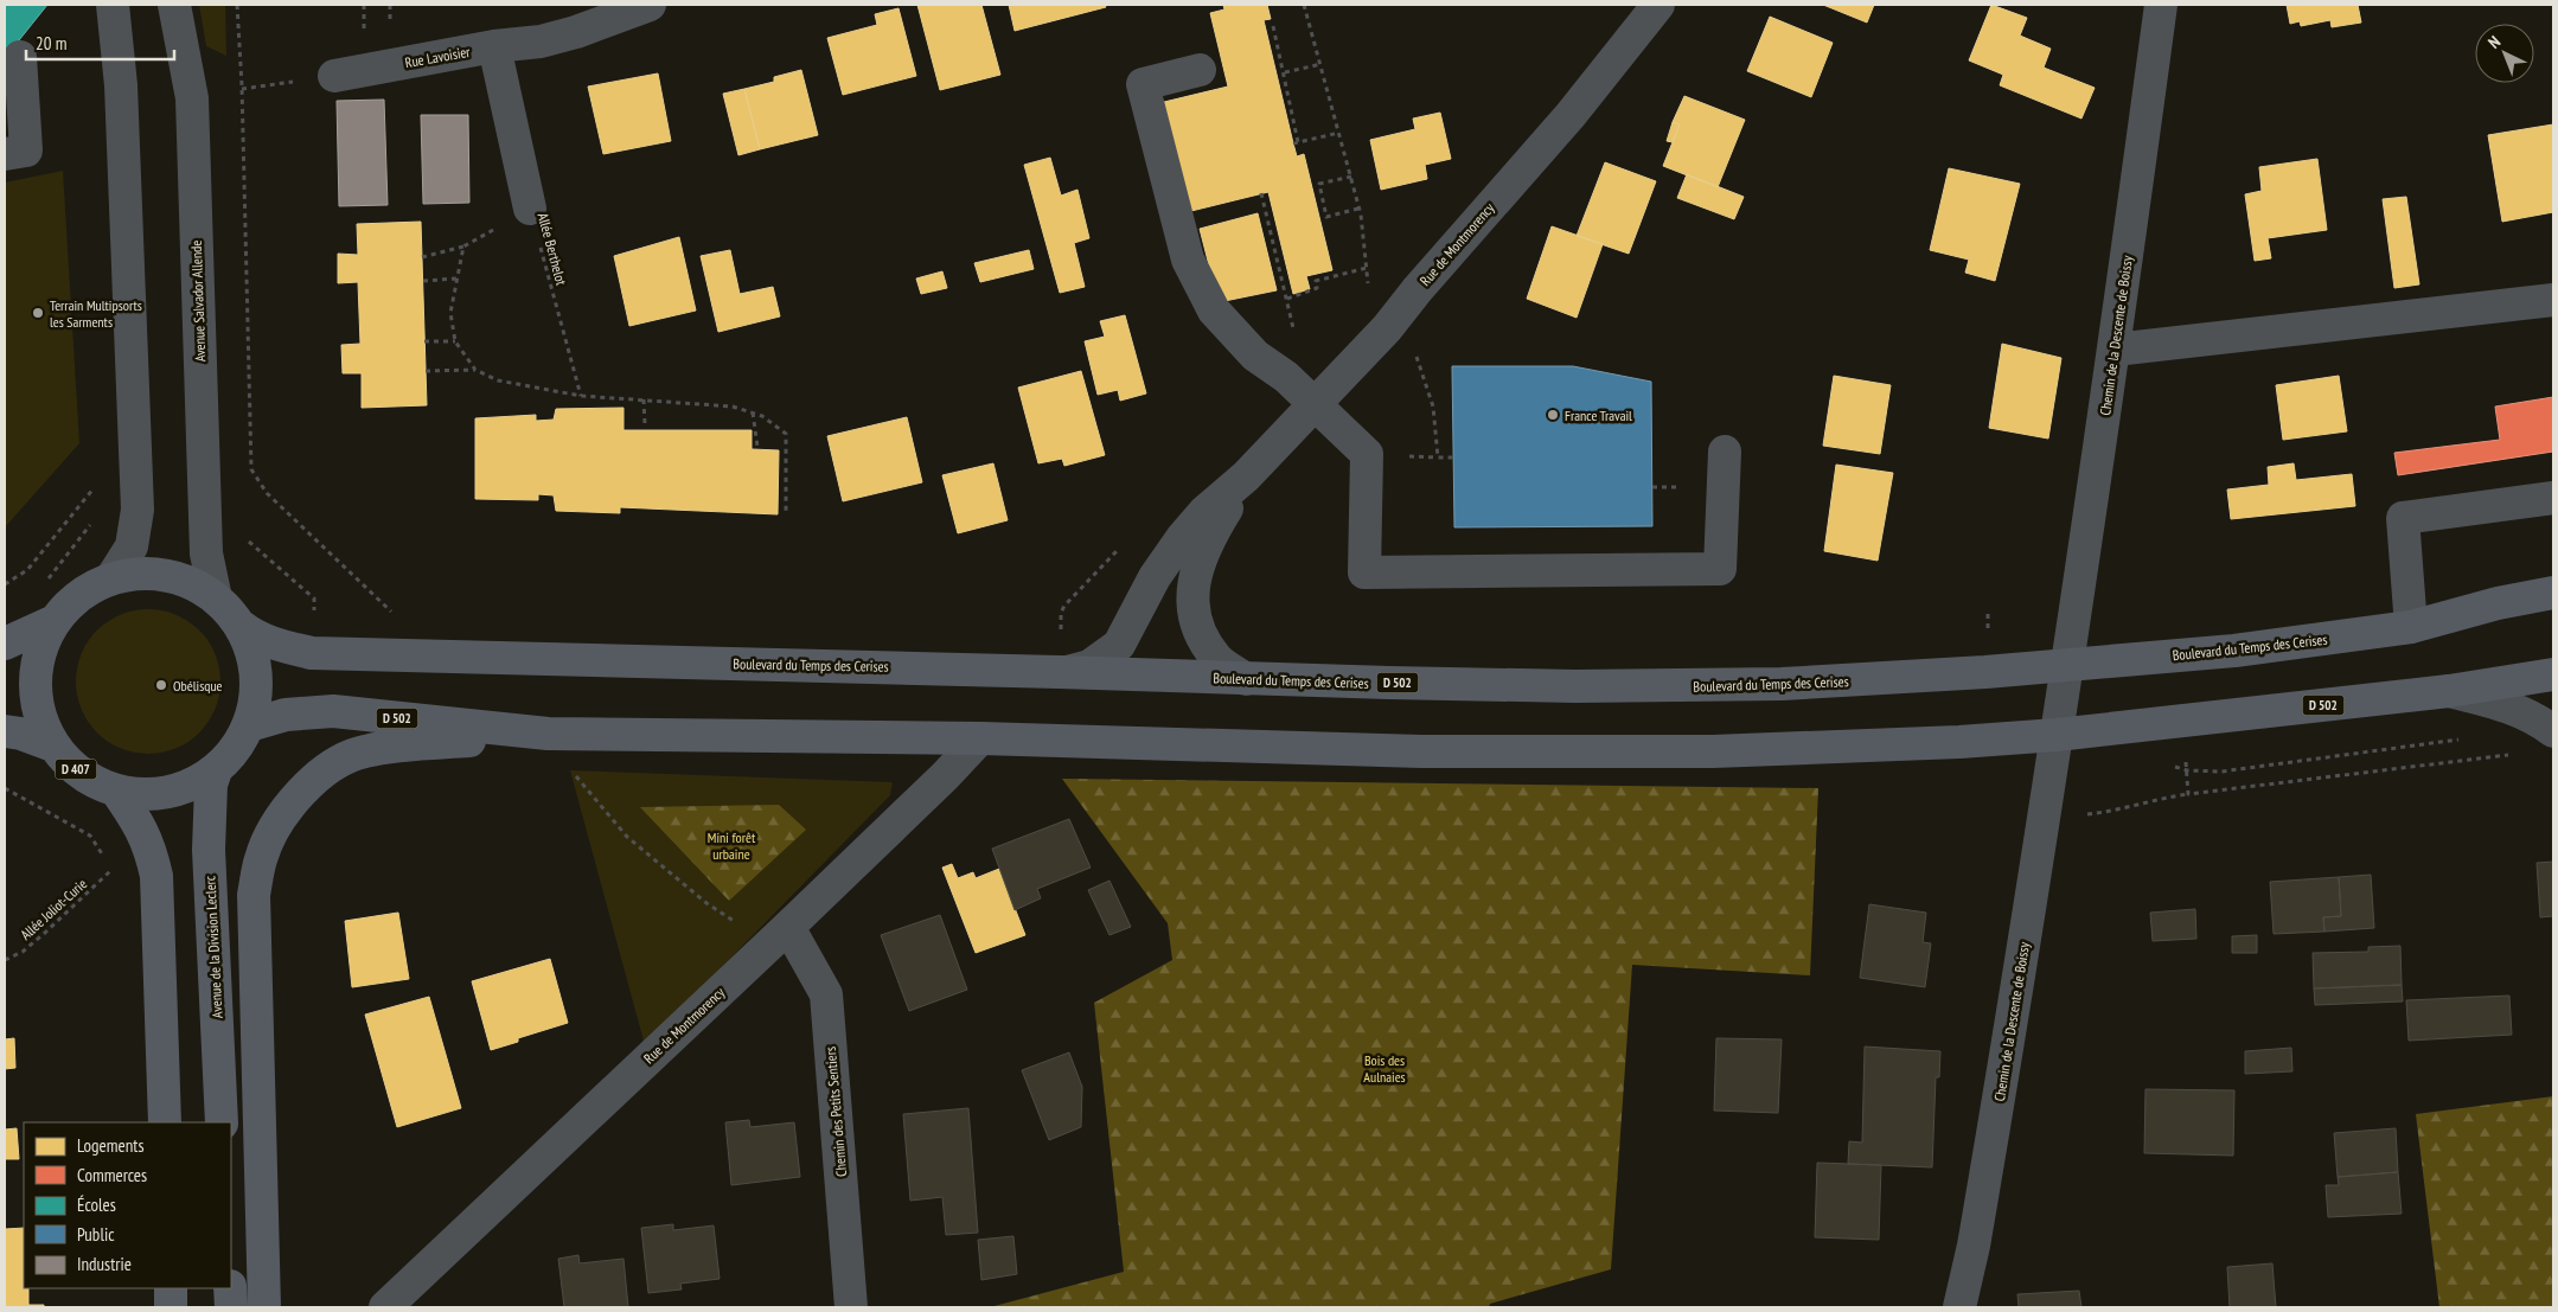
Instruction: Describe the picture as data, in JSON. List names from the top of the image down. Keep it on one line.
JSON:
{"streets":{"main road":["Boulevard du Temps des Cerises","D 502","D 407","Avenue de la Division Leclerc"],"street":["Rue Lavoisier","Rue de Montmorency","Avenue Salvador Allende","Chemin de la Descente de Boissy","Chemin des Petits Sentiers"],"path":["Allée Berthelot","Allée Joliot-Curie"]},"crossings":[["Rue de Montmorency","Boulevard du Temps des Cerises"],["Rue de Montmorency","D 502"],["Rue de Montmorency","Chemin des Petits Sentiers"],["Avenue Salvador Allende","D 407"],["Chemin de la Descente de Boissy","Boulevard du Temps des Cerises"],["Chemin de la Descente de Boissy","D 502"],["Boulevard du Temps des Cerises","D 407"],["D 502","D 407"],["D 407","Avenue de la Division Leclerc"]],"parks":["Mini forêt urbaine","Bois des Aulnaies"],"places":["Terrain Multipsorts les Sarments","France Travail","Obélisque"],"legend":["Logements","Commerces","Écoles","Public","Industrie"],"scale_bar":"20 m","north":"top left"}
